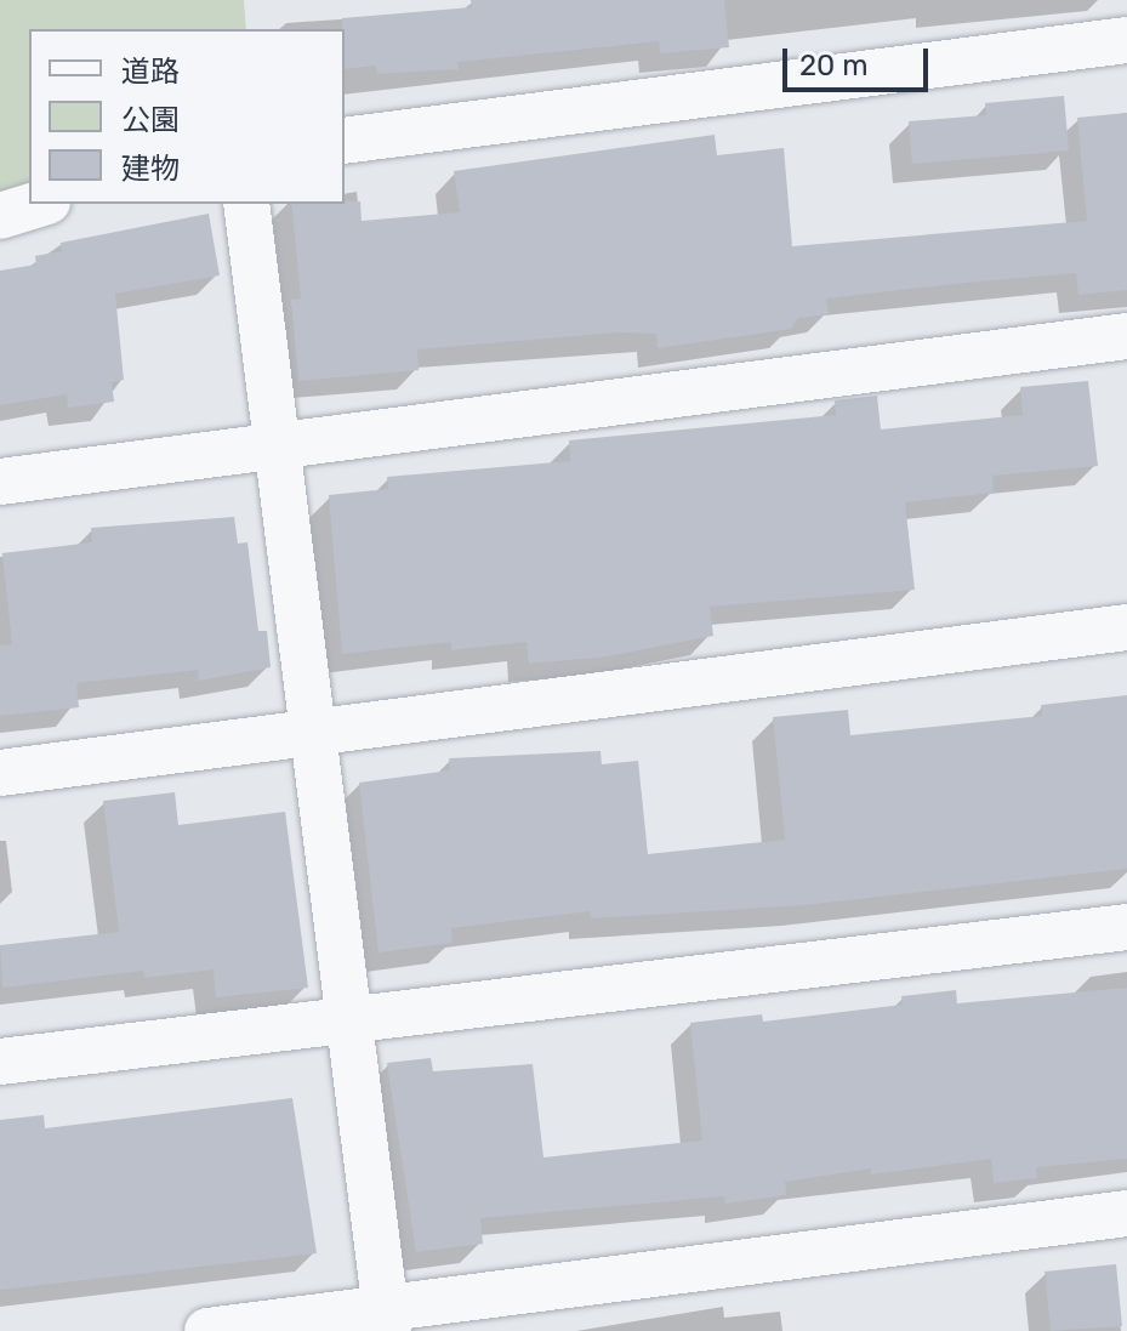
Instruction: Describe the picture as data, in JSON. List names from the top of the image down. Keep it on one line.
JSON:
{"legend":["道路","公園","建物"],"scale_bar":"20 m"}
